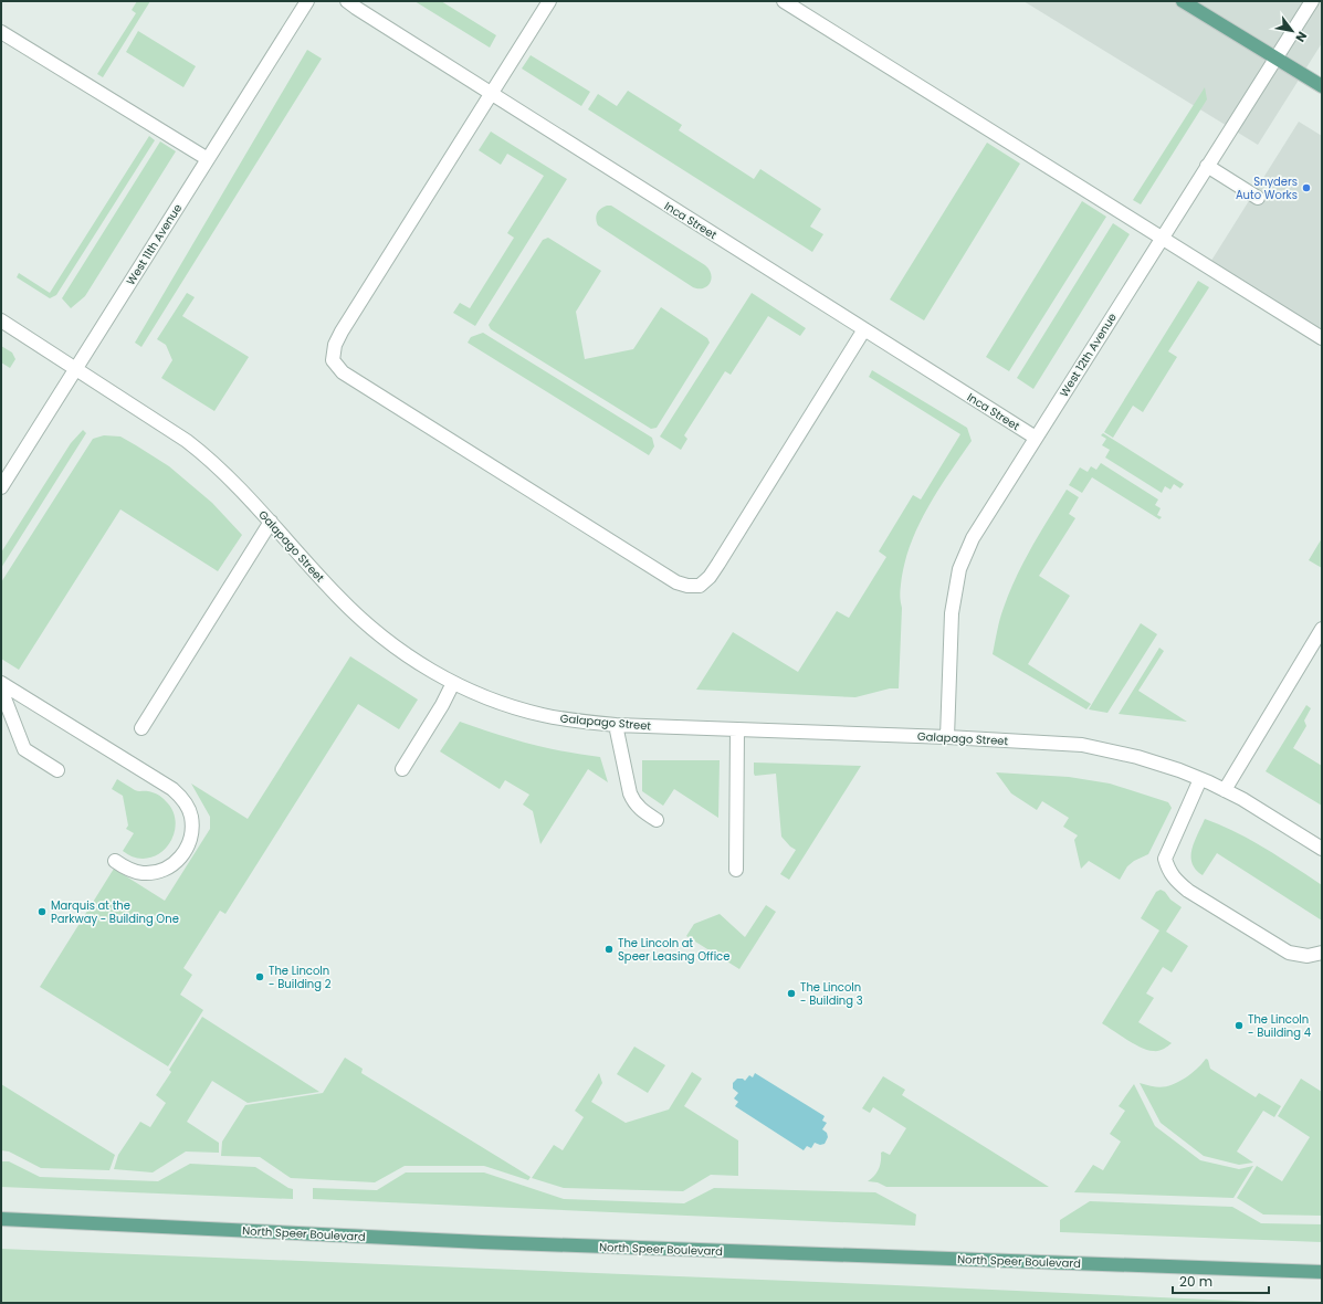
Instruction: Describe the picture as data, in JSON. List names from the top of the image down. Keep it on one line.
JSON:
{"streets":{"main road":["North Speer Boulevard"],"street":["Inca Street","West 11th Avenue","West 12th Avenue","Galapago Street"]},"crossings":[["Inca Street","West 12th Avenue"],["West 11th Avenue","Galapago Street"],["West 12th Avenue","Galapago Street"]],"places":["Snyders Auto Works","Marquis at the Parkway - Building One","The Lincoln at Speer Leasing Office","The Lincoln - Building 2","The Lincoln - Building 3","The Lincoln - Building 4"],"scale_bar":"20 m","north":"bottom right"}
